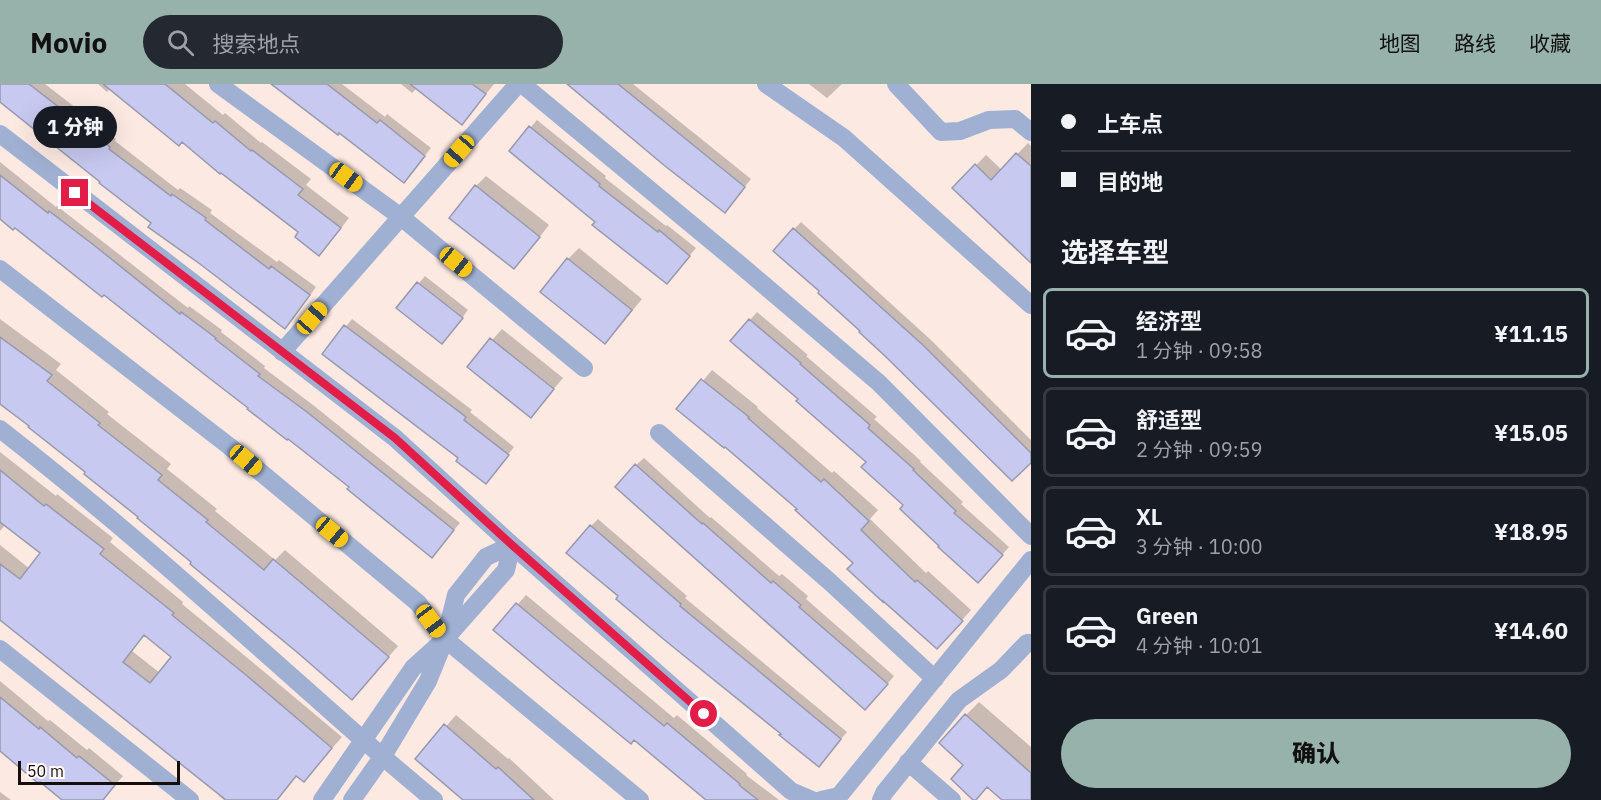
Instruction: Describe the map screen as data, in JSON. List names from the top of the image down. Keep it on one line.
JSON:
{"scale_bar":"50 m","page":{"header":"Movio","search":"搜索地点","nav":["地图","路线","收藏"],"banner":["上车点","目的地"],"bubble":"1 分钟","heading":"选择车型","list":[{"name":"经济型","note":"1 分钟 · 09:58","value":"¥11.15"},{"name":"舒适型","note":"2 分钟 · 09:59","value":"¥15.05"},{"name":"XL","note":"3 分钟 · 10:00","value":"¥18.95"},{"name":"Green","note":"4 分钟 · 10:01","value":"¥14.60"}],"buttons":"确认","scale":"50 m"}}
